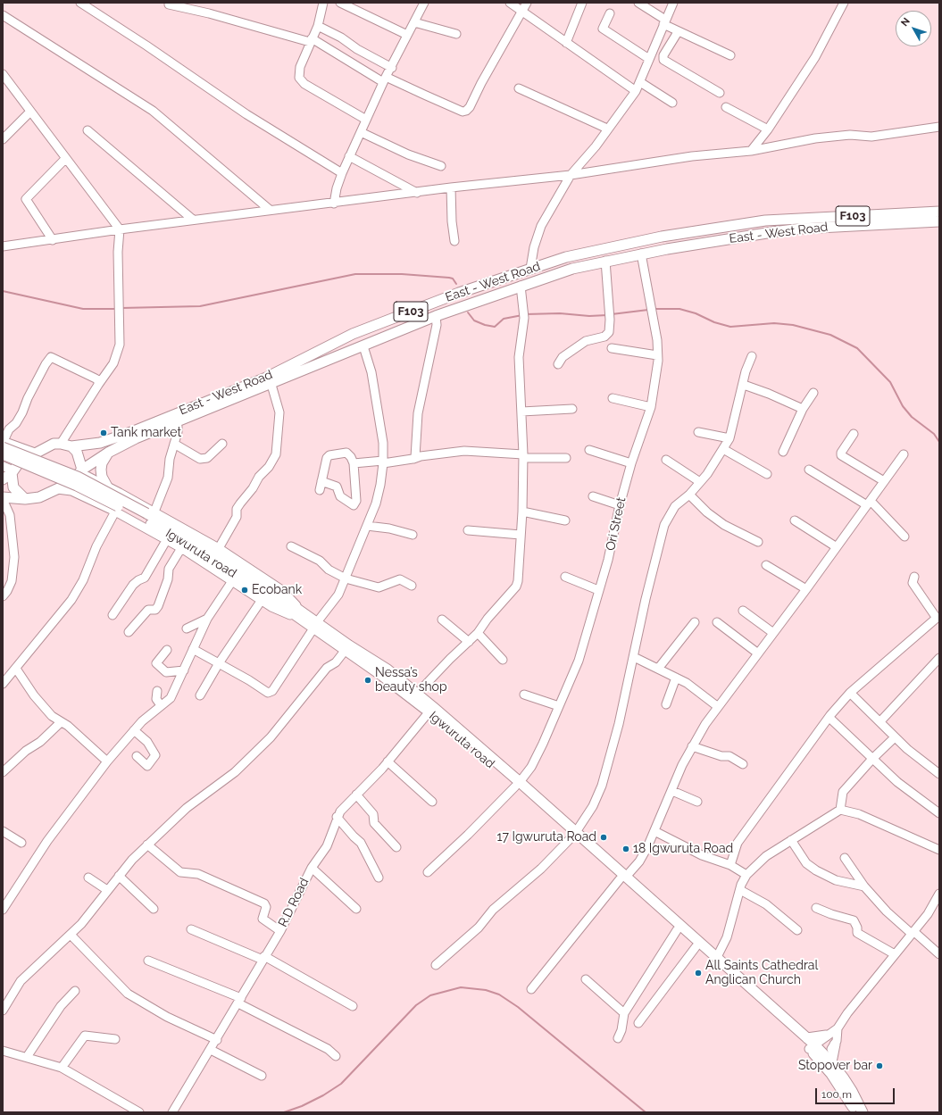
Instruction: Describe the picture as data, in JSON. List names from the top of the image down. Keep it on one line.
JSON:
{"streets":{"main road":["F103","East - West Road","Igwuruta road"],"street":["Ori Street","R.D Road"]},"crossings":[["East - West Road","Ori Street"],["Ori Street","Igwuruta road"],["Igwuruta road","R.D Road"]],"places":["Tank market","Ecobank","Nessa’s beauty shop","17 Igwuruta Road","18 Igwuruta Road","All Saints Cathedral Anglican Church","Stopover bar"],"scale_bar":"100 m","north":"top left"}
